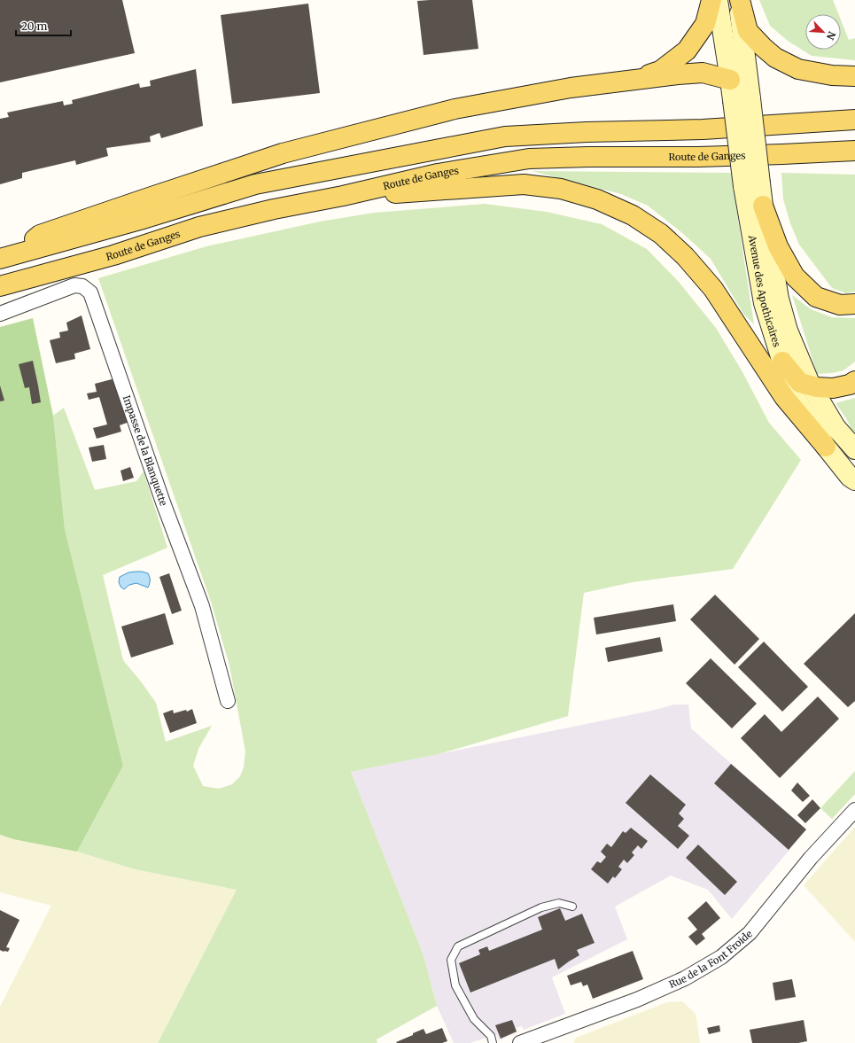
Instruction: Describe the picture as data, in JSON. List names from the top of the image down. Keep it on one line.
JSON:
{"streets":{"main road":["Route de Ganges"],"street":["Avenue des Apothicaires","Impasse de la Blanquette","Rue de la Font Froide"]},"scale_bar":"20 m","north":"bottom right"}
